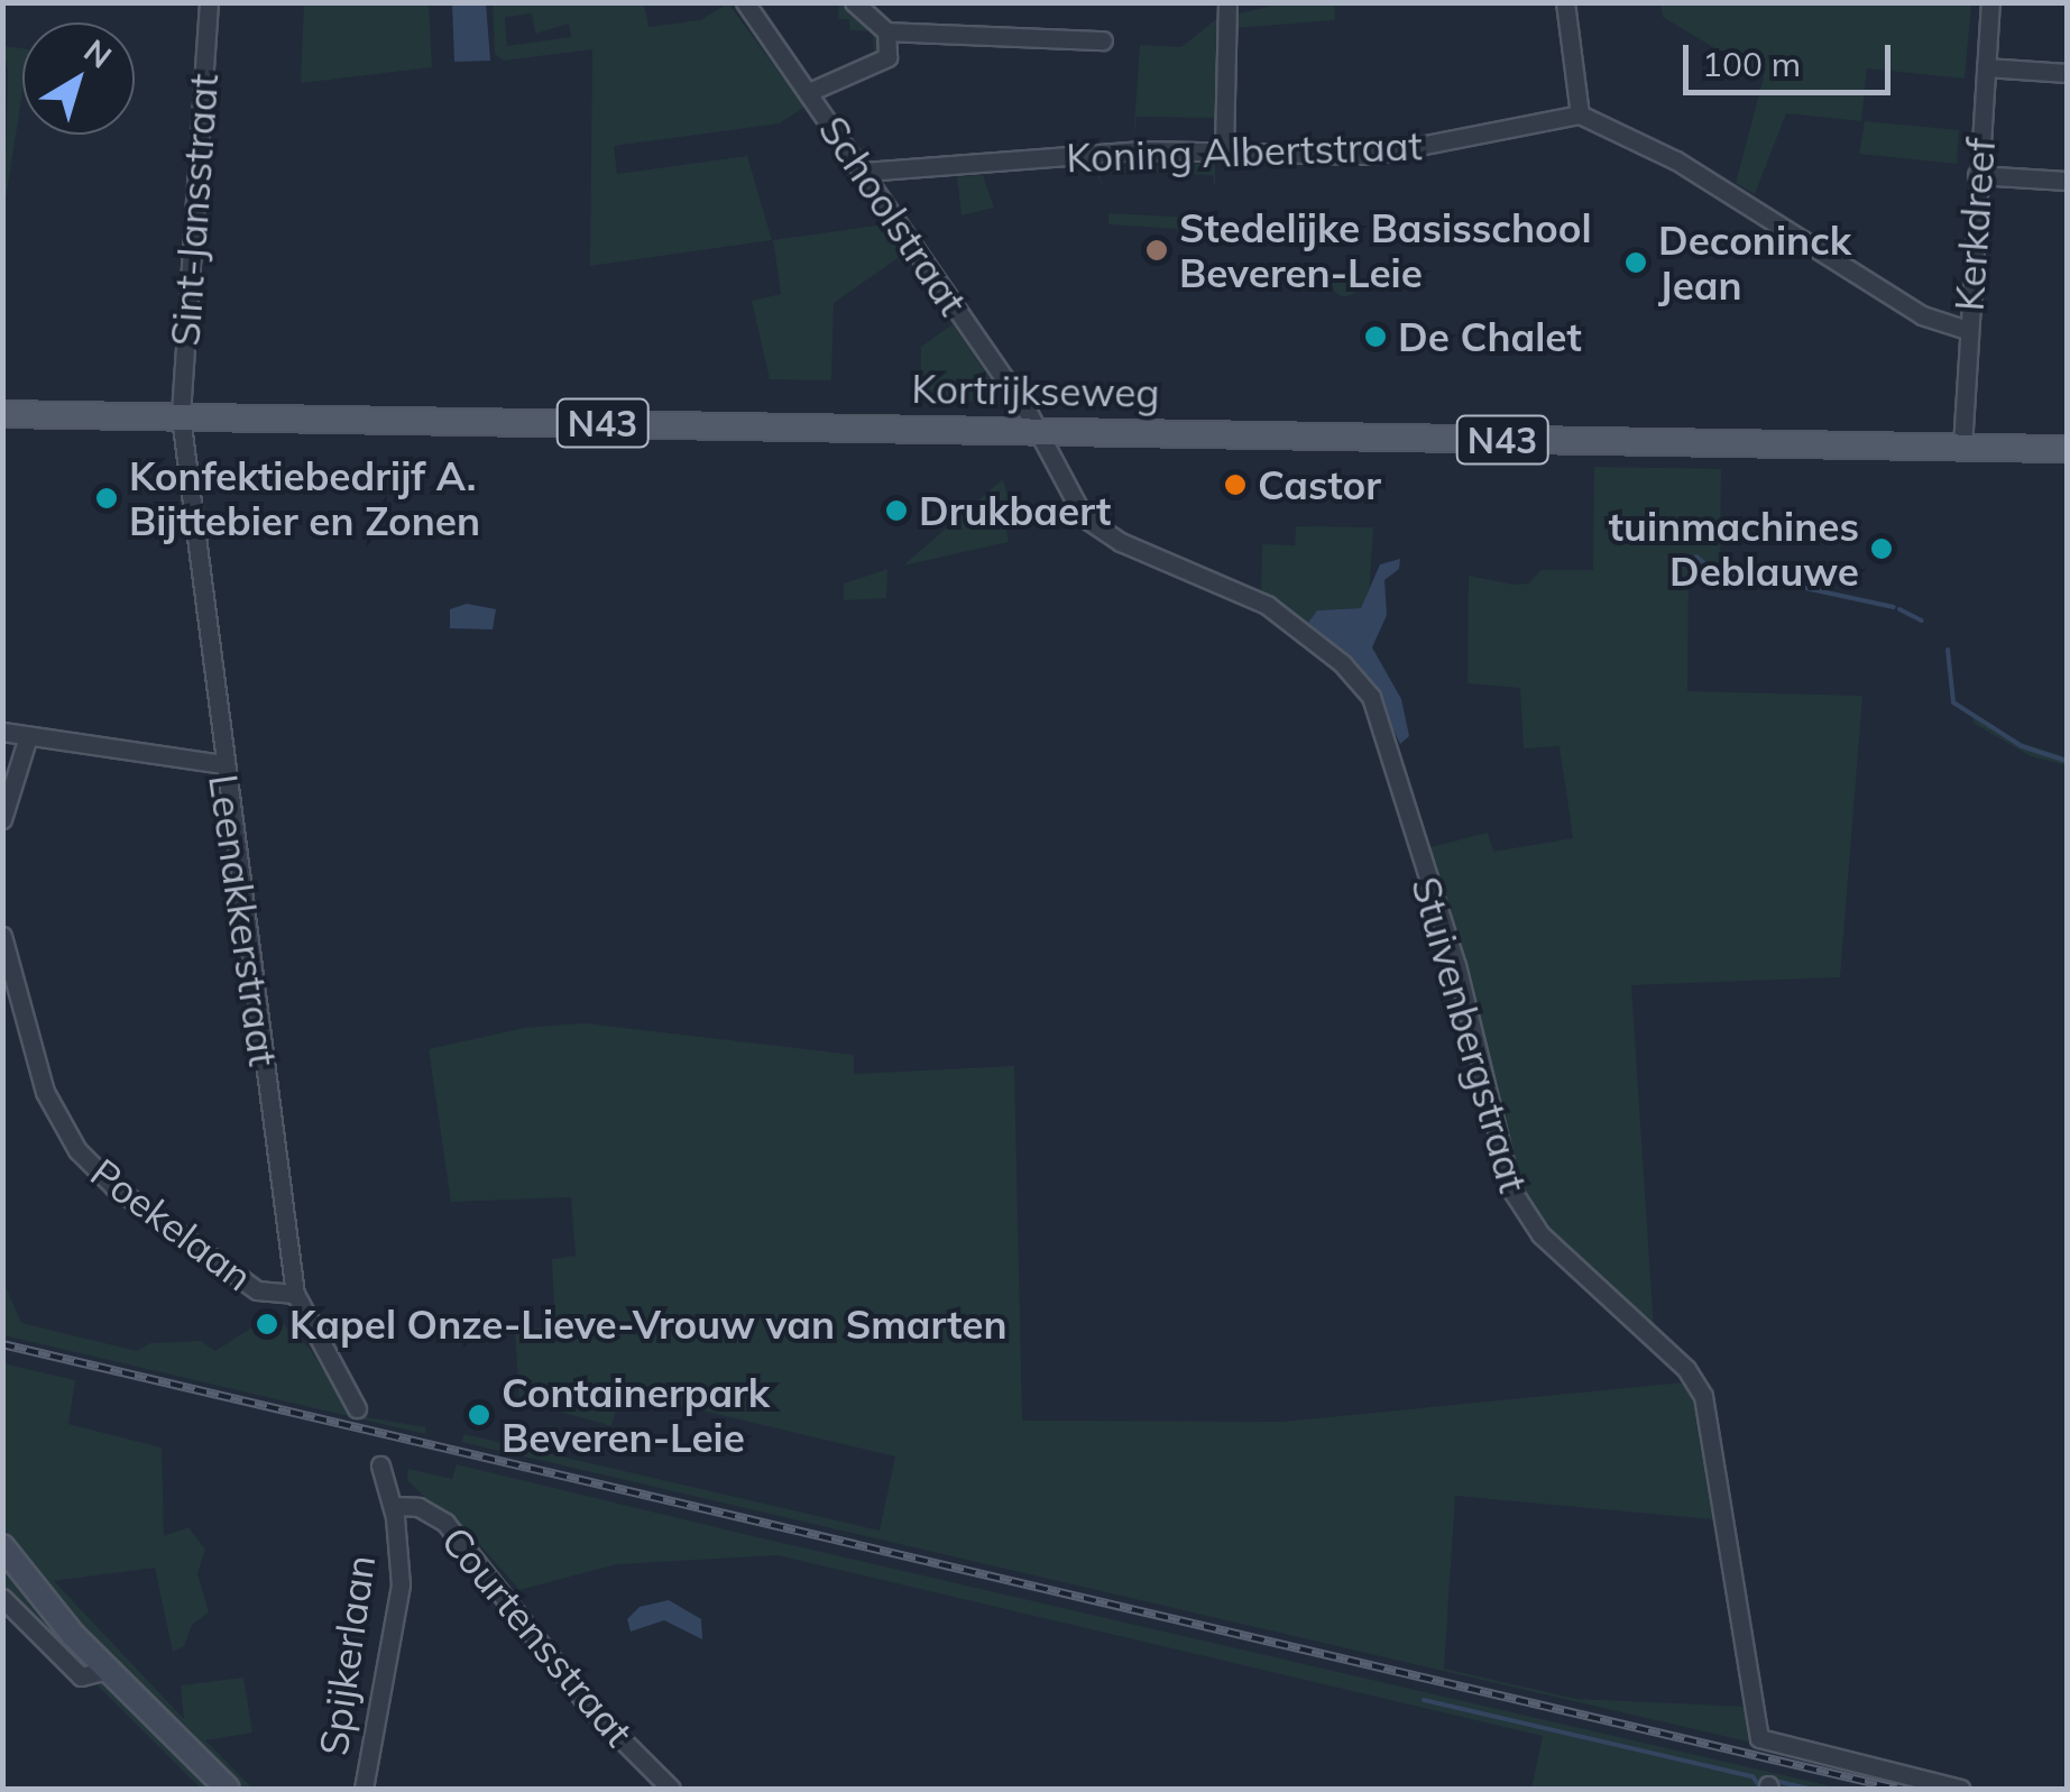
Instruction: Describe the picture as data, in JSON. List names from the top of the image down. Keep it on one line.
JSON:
{"streets":{"main road":["Kortrijkseweg","N43"],"street":["Koning Albertstraat","Sint-Jansstraat","Schoolstraat","Kerkdreef","Leenakkerstraat","Stuivenbergstraat","Poekelaan","Courtensstraat","Spijkerlaan"]},"crossings":[["Koning Albertstraat","Schoolstraat"],["Sint-Jansstraat","Kortrijkseweg"],["Sint-Jansstraat","Leenakkerstraat"],["Schoolstraat","Kortrijkseweg"],["Schoolstraat","Stuivenbergstraat"],["Kerkdreef","Kortrijkseweg"],["Kortrijkseweg","Leenakkerstraat"],["Kortrijkseweg","Stuivenbergstraat"],["Leenakkerstraat","Poekelaan"],["Courtensstraat","Spijkerlaan"]],"places":["Stedelijke Basisschool Beveren-Leie","Deconinck Jean","De Chalet","Castor","Konfektiebedrijf A. Bijttebier en Zonen","Drukbaert","tuinmachines Deblauwe","Kapel Onze-Lieve-Vrouw van Smarten","Containerpark Beveren-Leie"],"scale_bar":"100 m","north":"top right"}
